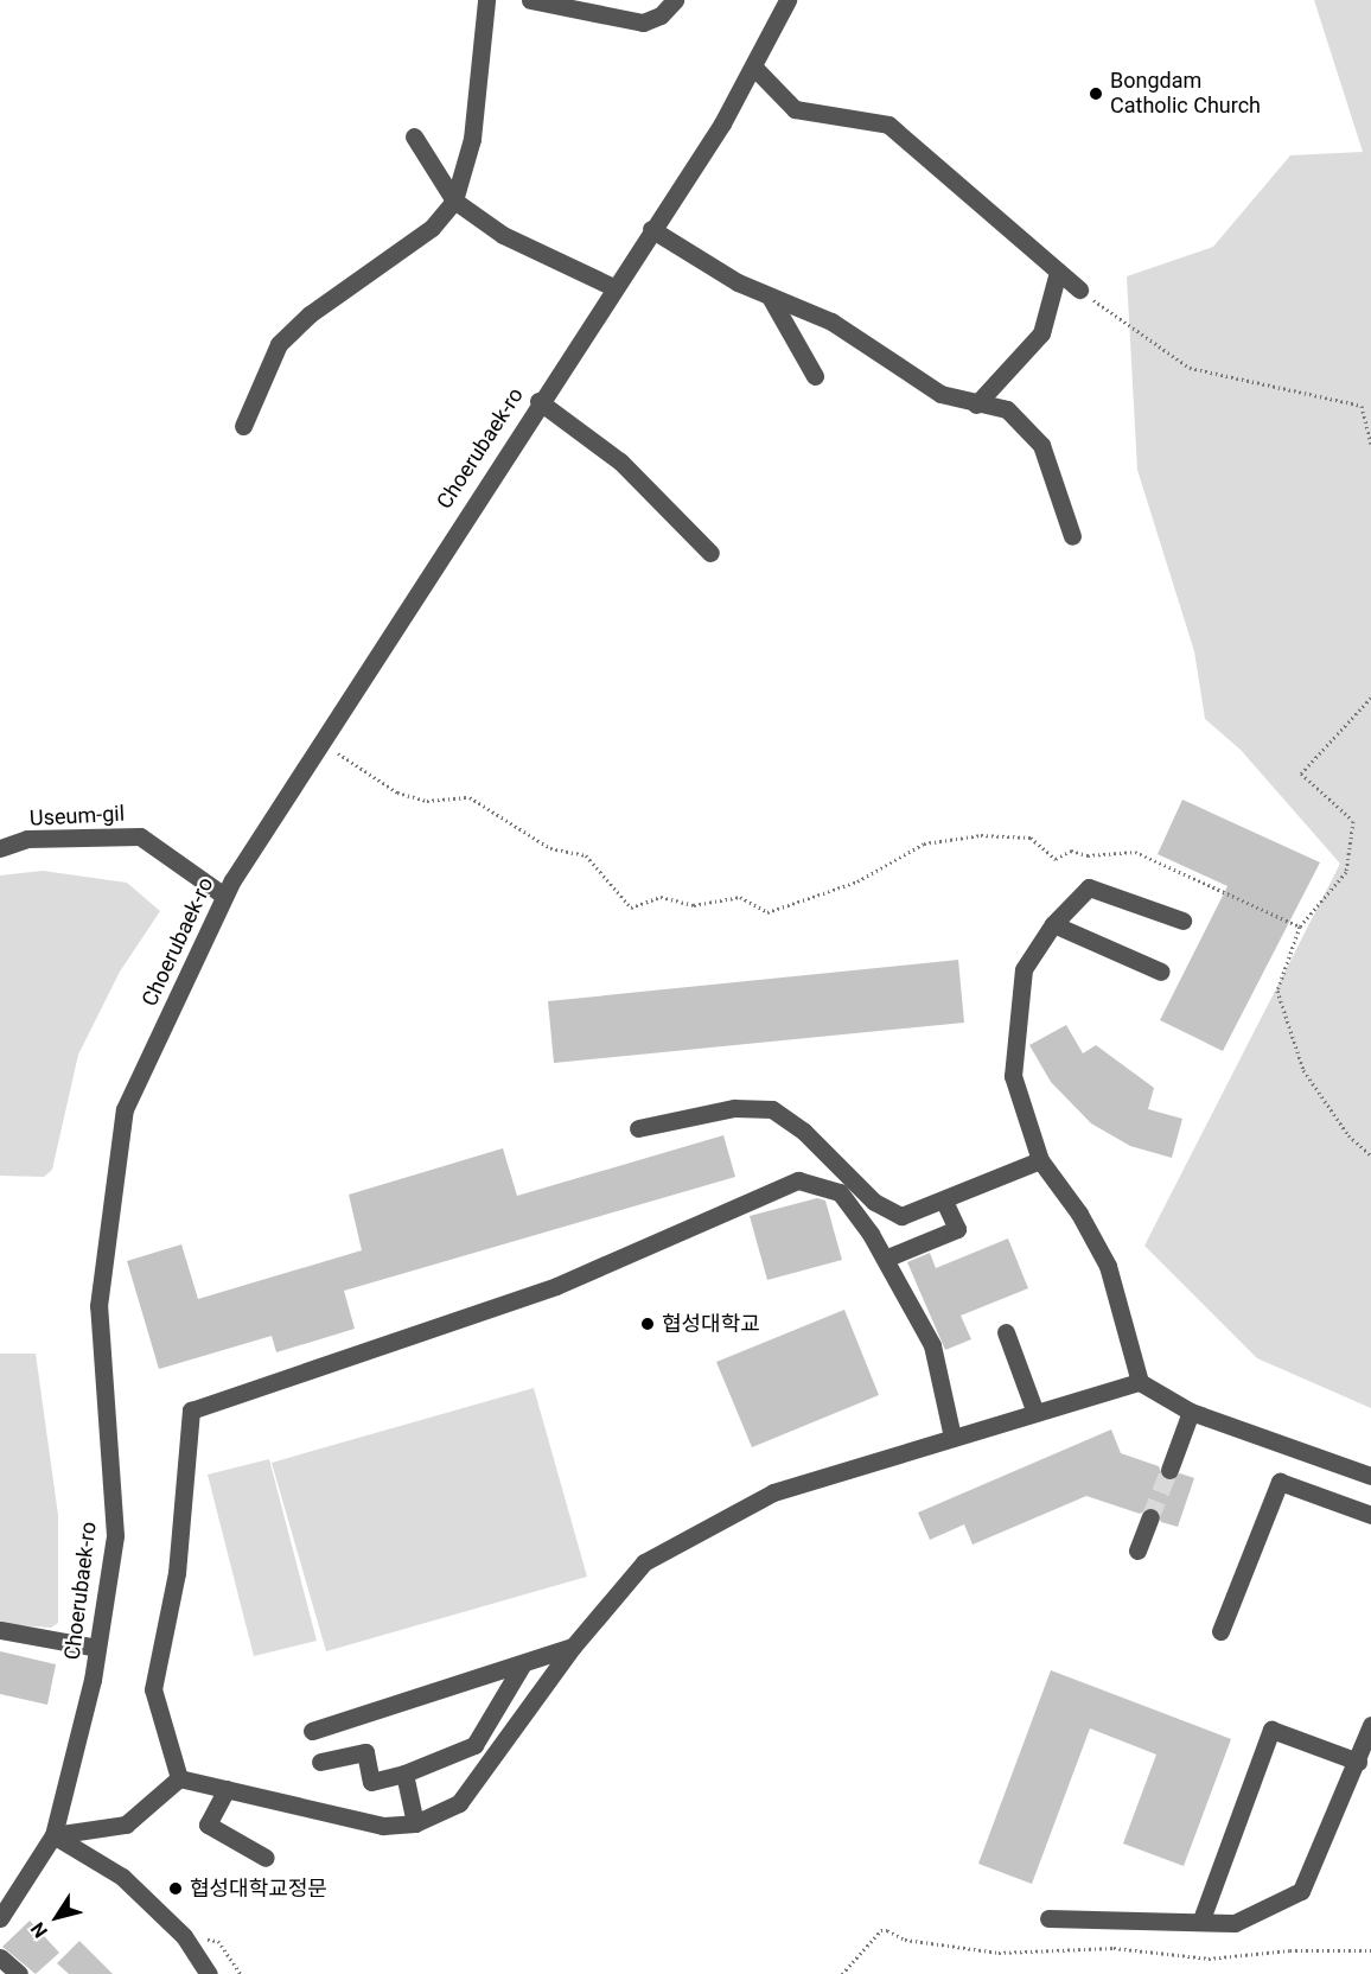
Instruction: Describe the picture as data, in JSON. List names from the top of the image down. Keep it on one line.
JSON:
{"streets":{"street":["Choerubaek-ro","Useum-gil"]},"crossings":[["Choerubaek-ro","Useum-gil"]],"places":["Bongdam Catholic Church","협성대학교","협성대학교정문"],"north":"bottom left"}
